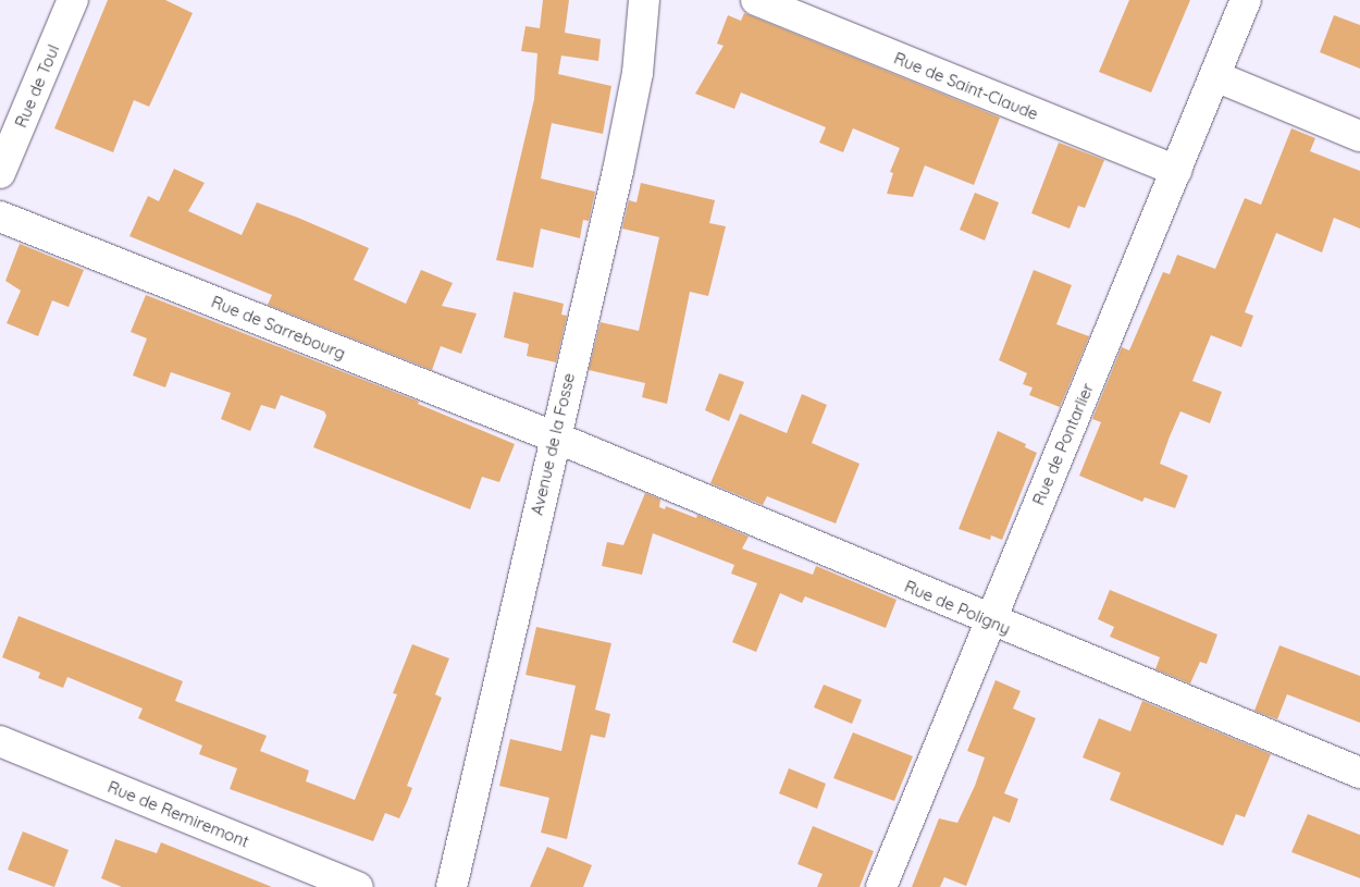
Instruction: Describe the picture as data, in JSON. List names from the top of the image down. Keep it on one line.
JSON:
{"streets":{"street":["Rue de Toul","Rue de Saint-Claude","Rue de Sarrebourg","Avenue de la Fosse","Rue de Pontarlier","Rue de Poligny","Rue de Remiremont"]},"crossings":[["Rue de Saint-Claude","Rue de Pontarlier"],["Rue de Sarrebourg","Avenue de la Fosse"],["Rue de Sarrebourg","Rue de Poligny"],["Avenue de la Fosse","Rue de Poligny"],["Rue de Pontarlier","Rue de Poligny"]]}
